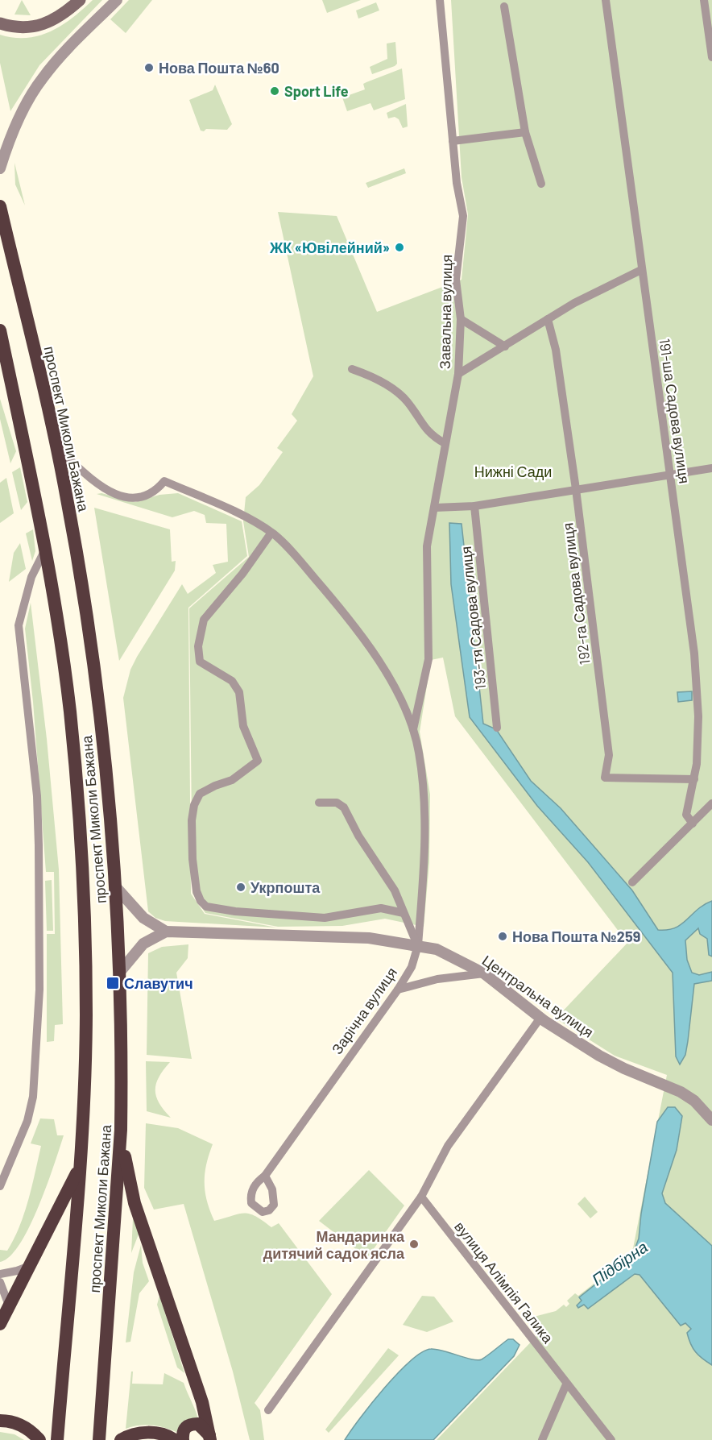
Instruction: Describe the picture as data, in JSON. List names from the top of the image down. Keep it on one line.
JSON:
{"streets":{"highway":["проспект Миколи Бажана"],"street":["Завальна вулиця","191-ша Садова вулиця","192-га Садова вулиця","193-тя Садова вулиця","Центральна вулиця","Зарічна вулиця","вулиця Алімпія Галика"]},"crossings":[["Завальна вулиця","Зарічна вулиця"],["191-ша Садова вулиця","192-га Садова вулиця"],["проспект Миколи Бажана","Зарічна вулиця"],["Центральна вулиця","Зарічна вулиця"]],"water":["Підбірна"],"parks":["Нижні Сади"],"places":{"other":["Нова Пошта №60","Sport Life","ЖК «Ювілейний»","Укрпошта","Нова Пошта №259","Мандаринка дитячий садок ясла"],"transit":["Славутич"]}}
